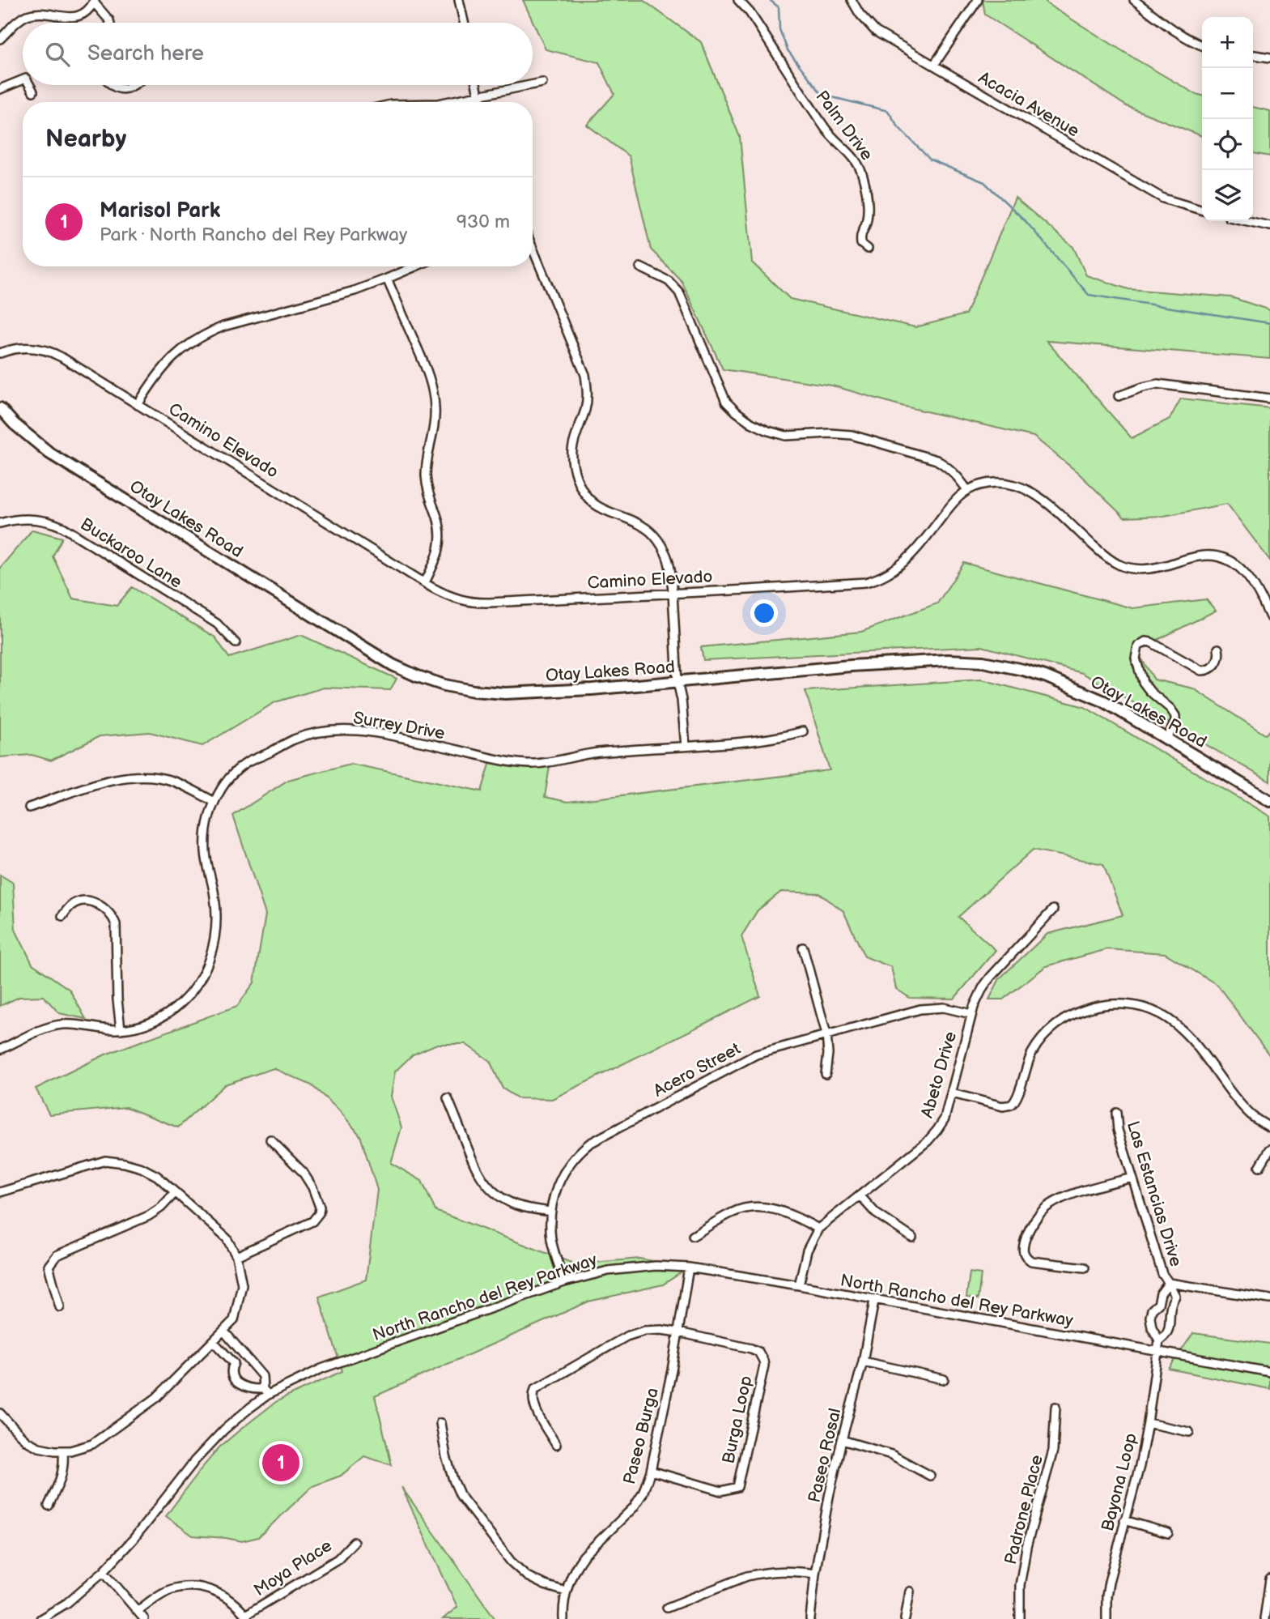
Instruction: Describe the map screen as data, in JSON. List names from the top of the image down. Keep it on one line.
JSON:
{"streets":{"main road":["Otay Lakes Road"],"street":["Acacia Avenue","Palm Drive","Camino Elevado","Buckaroo Lane","Surrey Drive","Acero Street","Abeto Drive","Las Estancias Drive","North Rancho del Rey Parkway","Burga Loop","Paseo Burga","Paseo Rosal","Bayona Loop","Padrone Place","Moya Place"]},"crossings":[["Acero Street","Abeto Drive"],["Acero Street","North Rancho del Rey Parkway"],["Abeto Drive","North Rancho del Rey Parkway"],["Las Estancias Drive","North Rancho del Rey Parkway"],["Las Estancias Drive","Bayona Loop"],["North Rancho del Rey Parkway","Paseo Burga"],["North Rancho del Rey Parkway","Paseo Rosal"],["North Rancho del Rey Parkway","Bayona Loop"],["Burga Loop","Paseo Burga"]],"page":{"map_buttons":["+","−"],"search":"Search here","heading":"Nearby","list":[{"mark":"1","name":"Marisol Park","note":"Park · North Rancho del Rey Parkway","value":"930 m"}],"pins":"1"}}
